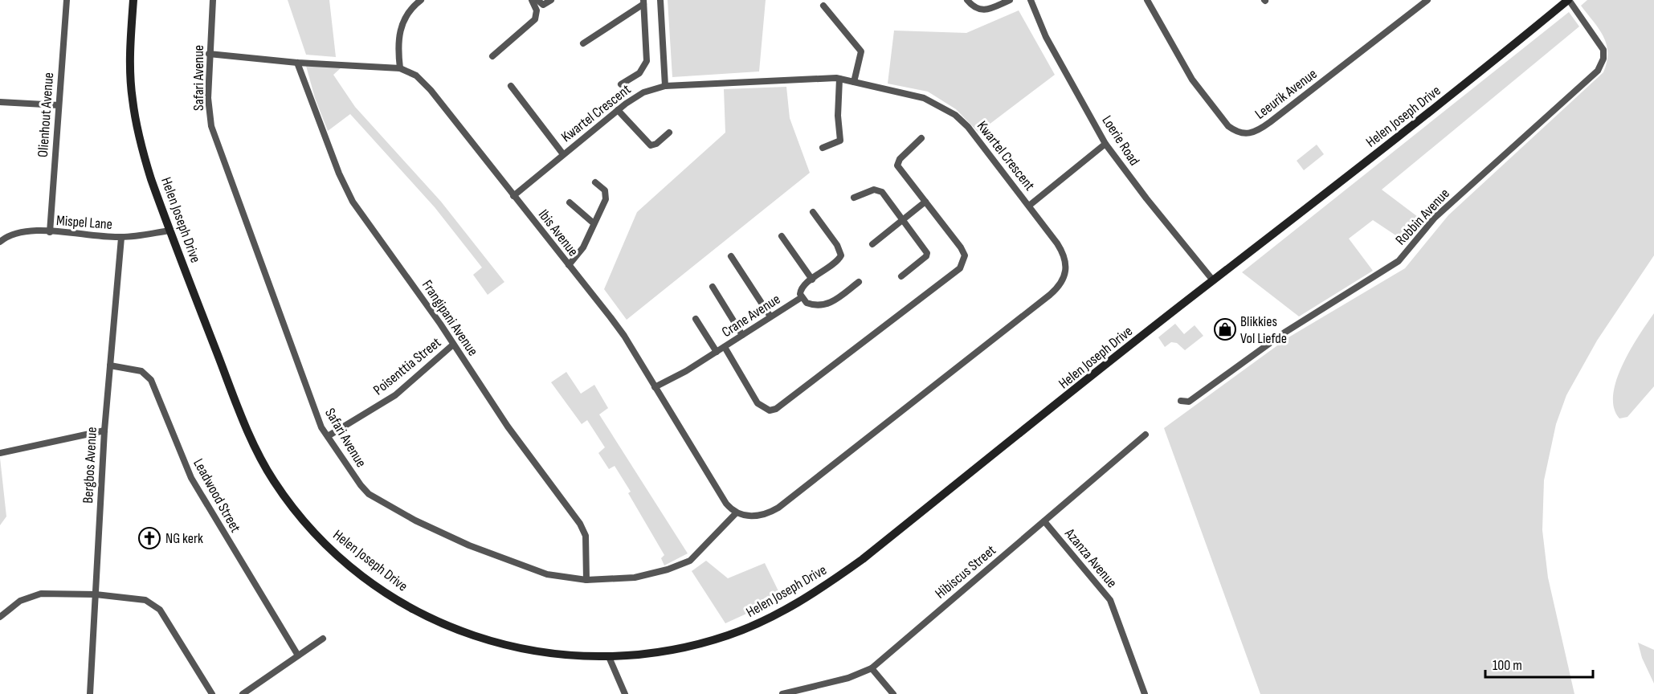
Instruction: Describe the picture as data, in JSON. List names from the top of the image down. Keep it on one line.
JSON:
{"streets":{"street":["Safari Avenue","Leeurik Avenue","Kwartel Crescent","Olienhout Avenue","Helen Joseph Drive","Loerie Road","Robbin Avenue","Mispel Lane","Ibis Avenue","Crane Avenue","Frangipani Avenue","Poisenttia Street","Bergbos Avenue","Leadwood Street","Azanza Avenue","Hibiscus Street"]},"crossings":[["Safari Avenue","Kwartel Crescent"],["Safari Avenue","Ibis Avenue"],["Safari Avenue","Frangipani Avenue"],["Safari Avenue","Poisenttia Street"],["Kwartel Crescent","Ibis Avenue"],["Olienhout Avenue","Mispel Lane"],["Helen Joseph Drive","Loerie Road"],["Helen Joseph Drive","Robbin Avenue"],["Helen Joseph Drive","Mispel Lane"],["Mispel Lane","Bergbos Avenue"],["Ibis Avenue","Crane Avenue"],["Ibis Avenue","Frangipani Avenue"],["Frangipani Avenue","Poisenttia Street"],["Bergbos Avenue","Leadwood Street"],["Azanza Avenue","Hibiscus Street"]],"places":{"shop":["Blikkies Vol Liefde"],"church":["NG kerk"]},"scale_bar":"100 m"}
